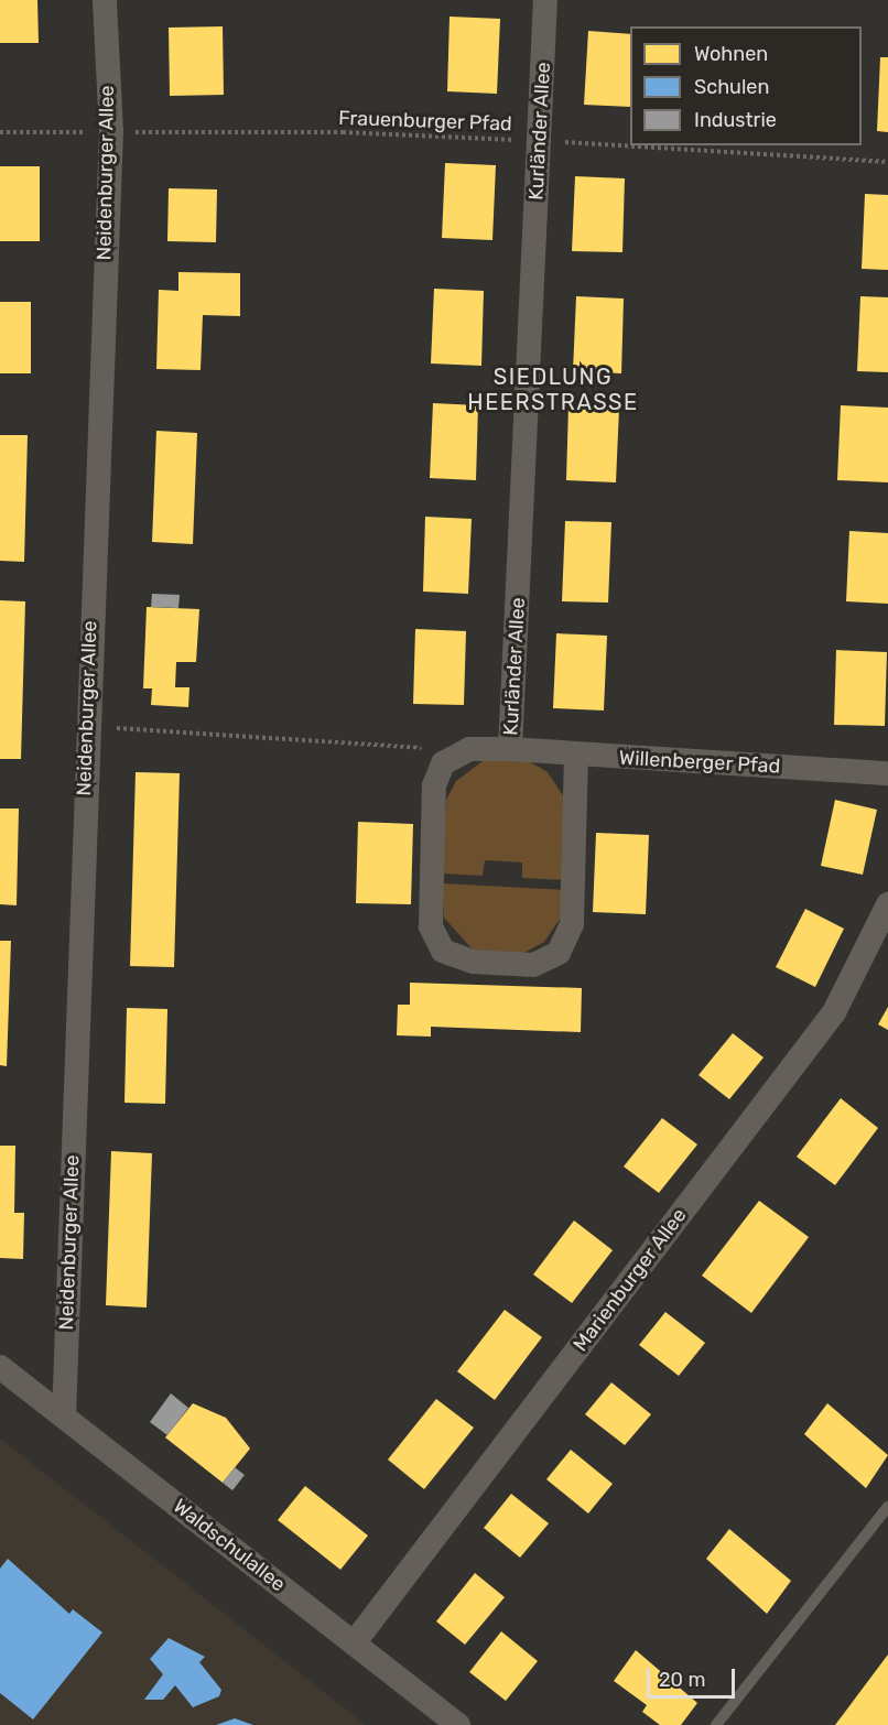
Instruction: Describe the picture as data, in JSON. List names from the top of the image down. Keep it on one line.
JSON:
{"streets":{"street":["Kurländer Allee","Neidenburger Allee","Willenberger Pfad","Marienburger Allee","Waldschulallee"],"path":["Frauenburger Pfad"]},"crossings":[["Frauenburger Pfad","Kurländer Allee"],["Frauenburger Pfad","Neidenburger Allee"],["Kurländer Allee","Willenberger Pfad"],["Neidenburger Allee","Waldschulallee"],["Marienburger Allee","Waldschulallee"]],"districts":["SIEDLUNG HEERSTRASSE"],"legend":["Wohnen","Schulen","Industrie"],"scale_bar":"20 m"}
